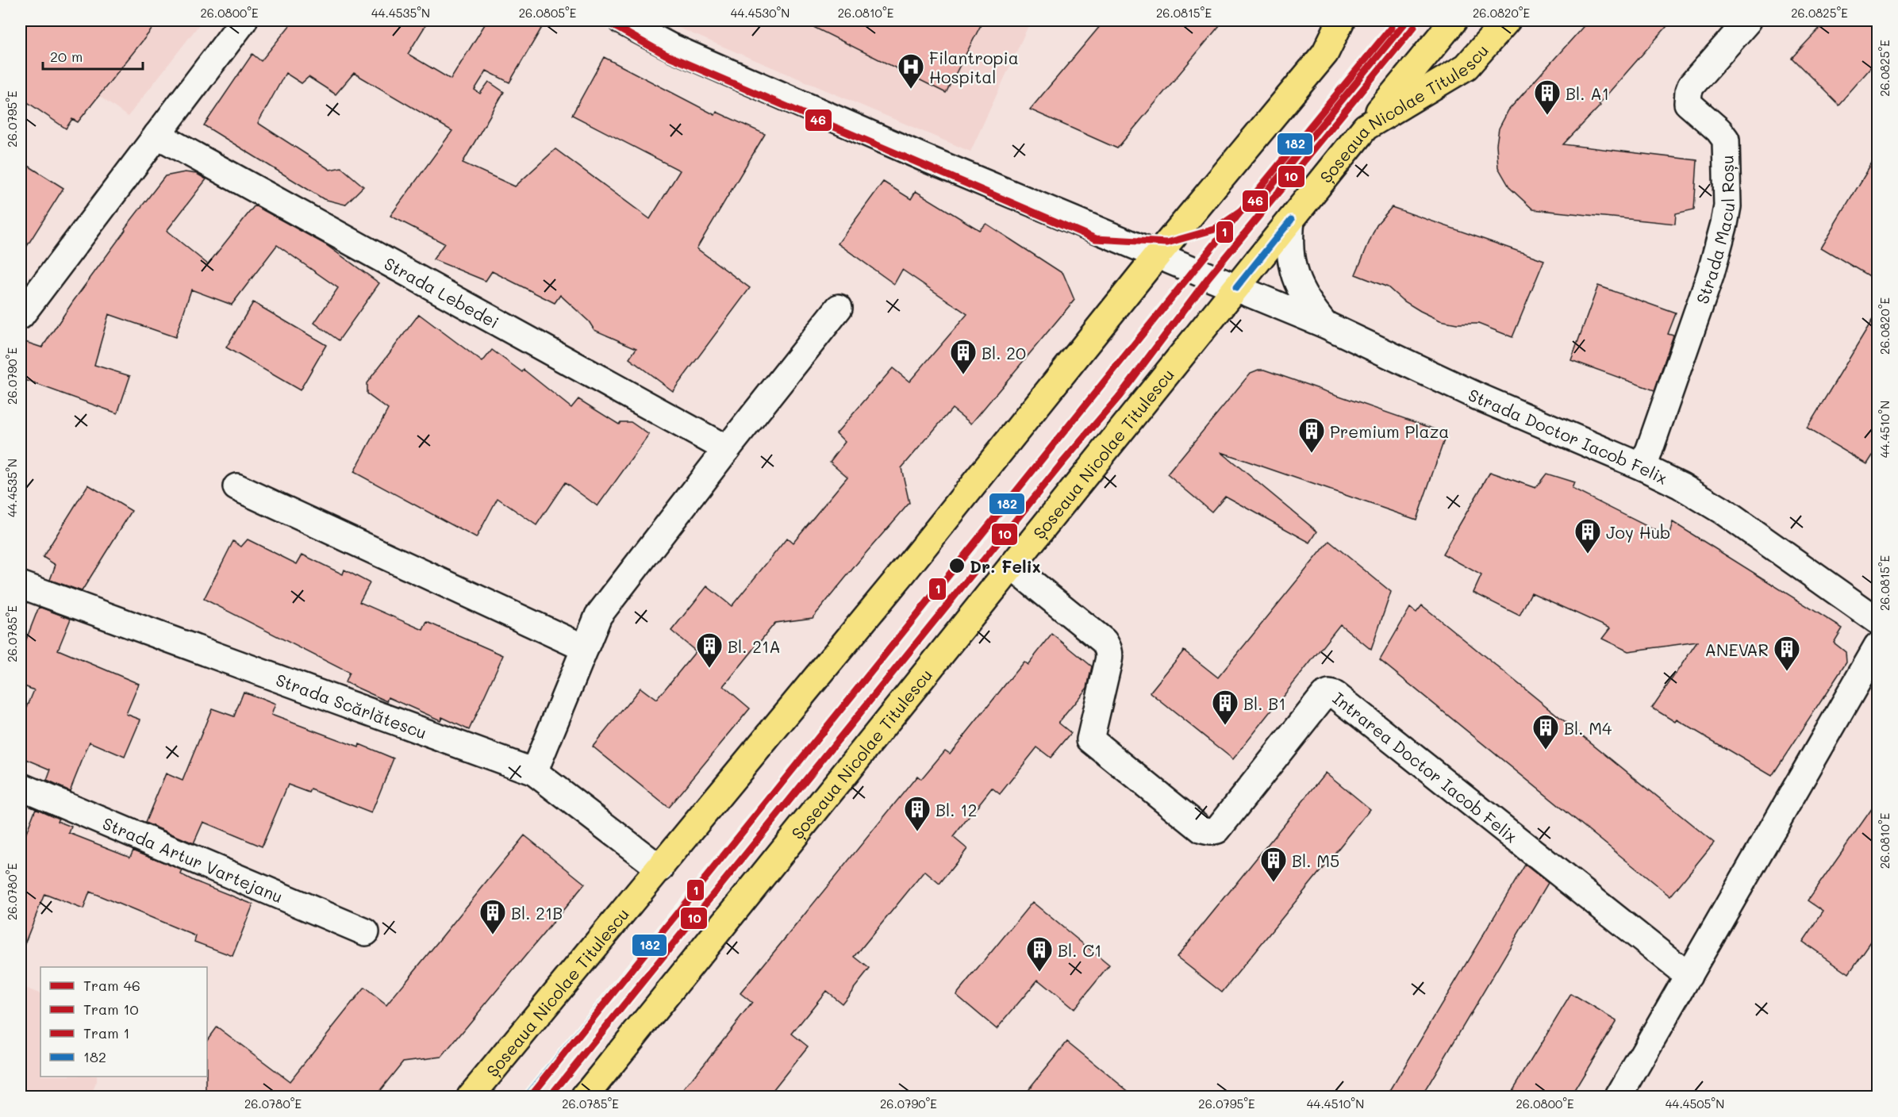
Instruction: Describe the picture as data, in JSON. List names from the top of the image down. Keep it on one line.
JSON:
{"streets":{"main road":["Șoseaua Nicolae Titulescu"],"street":["Strada Macul Roșu","Strada Lebedei","Strada Doctor Iacob Felix","Strada Scărlătescu","Intrarea Doctor Iacob Felix","Strada Artur Vartejanu"]},"crossings":[["Șoseaua Nicolae Titulescu","Strada Doctor Iacob Felix"],["Șoseaua Nicolae Titulescu","Strada Scărlătescu"],["Șoseaua Nicolae Titulescu","Intrarea Doctor Iacob Felix"],["Strada Macul Roșu","Strada Doctor Iacob Felix"]],"places":{"hospital":["Filantropia Hospital"],"building":["Bl. A1","Bl. 20","Premium Plaza","Joy Hub","Bl. 21A","ANEVAR","Bl. B1","Bl. M4","Bl. 12","Bl. M5","Bl. 21B","Bl. C1"],"other":["Dr. Felix"]},"lines":["tram line 46","transit line 182","tram line 10","tram line 1"],"legend":["Tram 46","Tram 10","Tram 1","182"],"scale_bar":"20 m","coordinates":["26.0800°E","44.4535°N","26.0805°E","44.4530°N","26.0810°E","26.0815°E","26.0820°E","26.0825°E","26.0795°E","26.0790°E","44.4510°N","26.0785°E","26.0780°E","44.4505°N"]}
